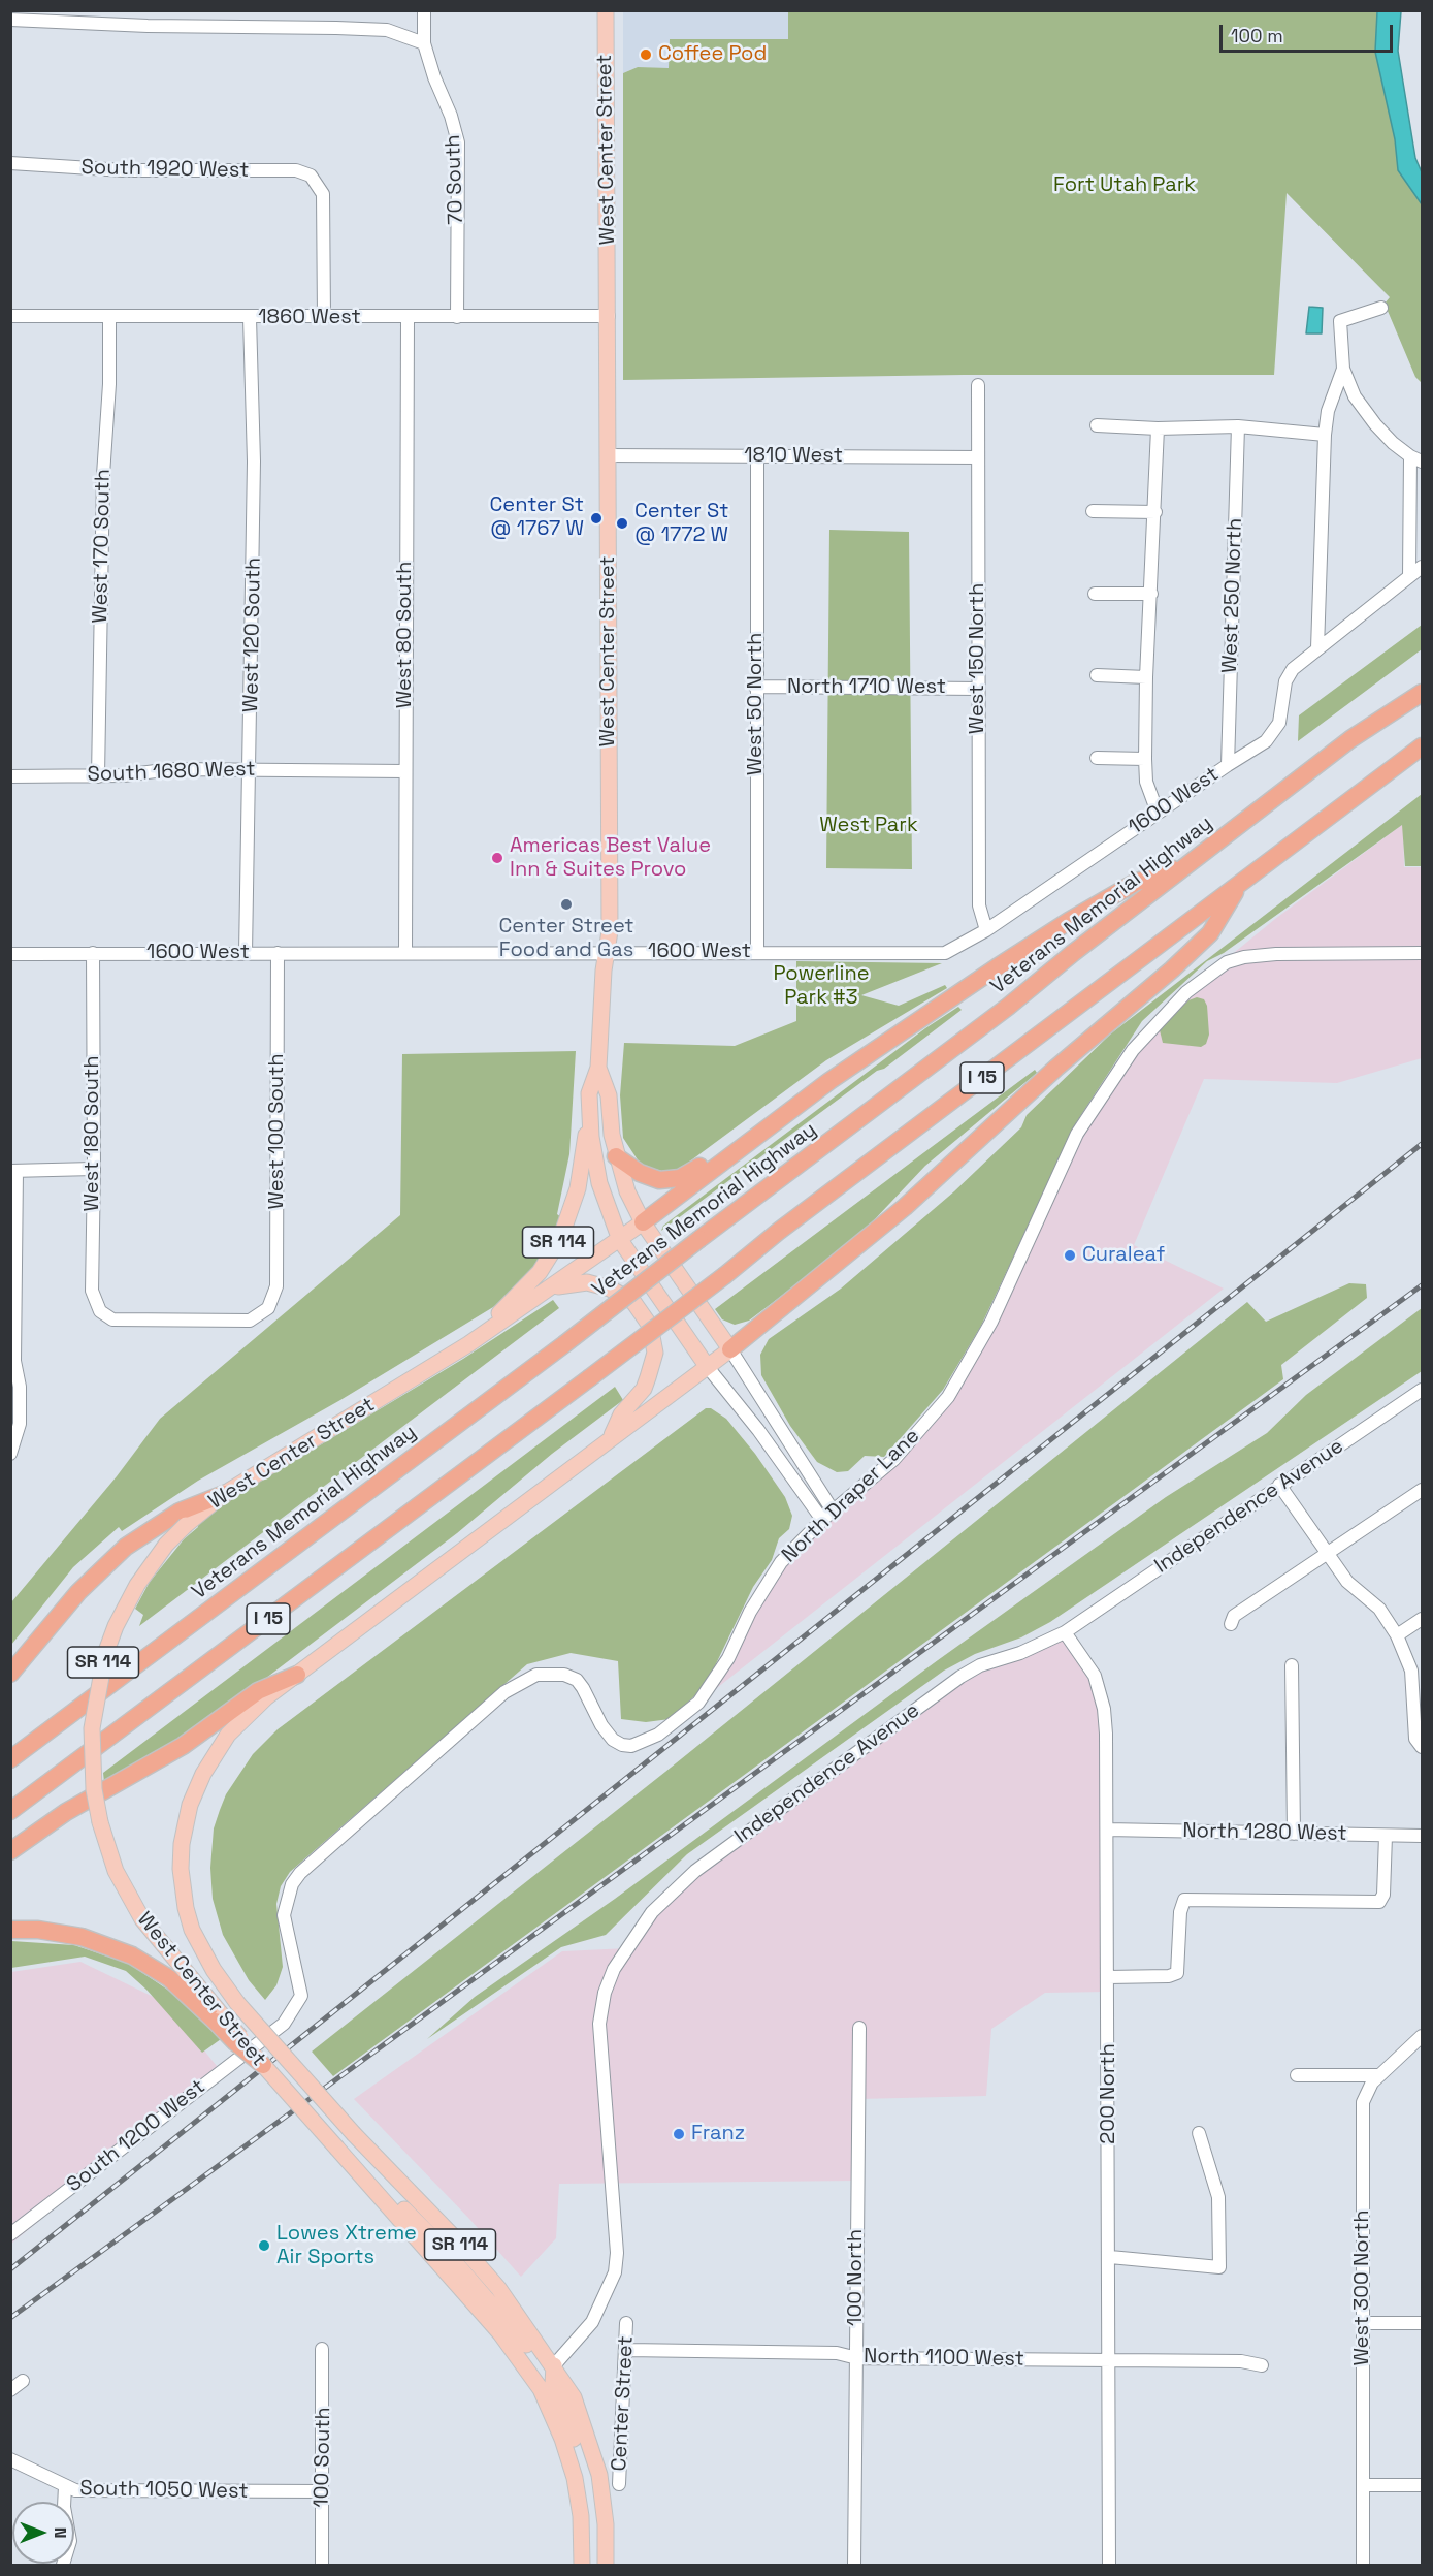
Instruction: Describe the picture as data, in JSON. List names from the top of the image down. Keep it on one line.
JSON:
{"streets":{"highway":["Veterans Memorial Highway","I 15"],"main road":["West Center Street","SR 114"],"street":["South 1920 West","70 South","1860 West","1810 West","West 170 South","West 250 North","West 120 South","West 80 South","West 150 North","North 1710 West","West 50 North","South 1680 West","1600 West","West 100 South","West 180 South","North Draper Lane","Independence Avenue","North 1280 West","200 North","South 1200 West","100 North","West 300 North","North 1100 West","Center Street","100 South","South 1050 West"]},"crossings":[["West Center Street","1860 West"],["West Center Street","1810 West"],["West Center Street","1600 West"],["West Center Street","SR 114"],["West Center Street","North Draper Lane"],["West Center Street","Independence Avenue"],["South 1920 West","1860 West"],["70 South","1860 West"],["1860 West","West 170 South"],["1860 West","West 120 South"],["1860 West","West 80 South"],["1810 West","West 150 North"],["1810 West","West 50 North"],["West 170 South","South 1680 West"],["West 250 North","1600 West"],["West 120 South","South 1680 West"],["West 120 South","1600 West"],["West 80 South","South 1680 West"],["West 80 South","1600 West"],["West 150 North","North 1710 West"],["West 150 North","1600 West"],["North 1710 West","West 50 North"],["West 50 North","1600 West"],["1600 West","West 100 South"],["1600 West","West 180 South"],["West 100 South","West 180 South"],["North Draper Lane","South 1200 West"],["Independence Avenue","200 North"],["North 1280 West","200 North"],["200 North","North 1100 West"],["100 North","North 1100 West"],["North 1100 West","Center Street"],["100 South","South 1050 West"]],"parks":["Fort Utah Park","West Park","Powerline Park #3"],"places":["Coffee Pod","Center St @ 1767 W","Center St @ 1772 W","Americas Best Value Inn & Suites Provo","Center Street Food and Gas","Curaleaf","Franz","Lowes Xtreme Air Sports"],"scale_bar":"100 m","north":"right"}
